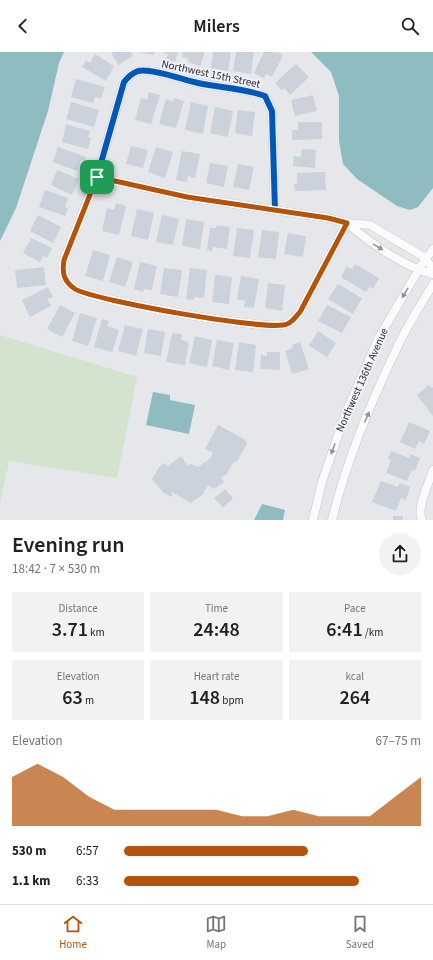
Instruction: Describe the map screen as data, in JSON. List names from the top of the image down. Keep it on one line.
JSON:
{"streets":{"street":["Northwest 15th Street","Northwest 136th Avenue"]},"page":{"header":"Milers","heading":["Evening run","18:42 · 7 × 530 m"],"stats":[["Distance","3.71 km"],["Time","24:48"],["Pace","6:41 /km"],["Elevation","63 m"],["Heart rate","148 bpm"],["kcal","264"]],"chart":["Elevation","67–75 m"],"list":[{"name":"530 m","note":"6:57"},{"name":"1.1 km","note":"6:33"}],"tabs":["Home","Map","Saved"]}}
